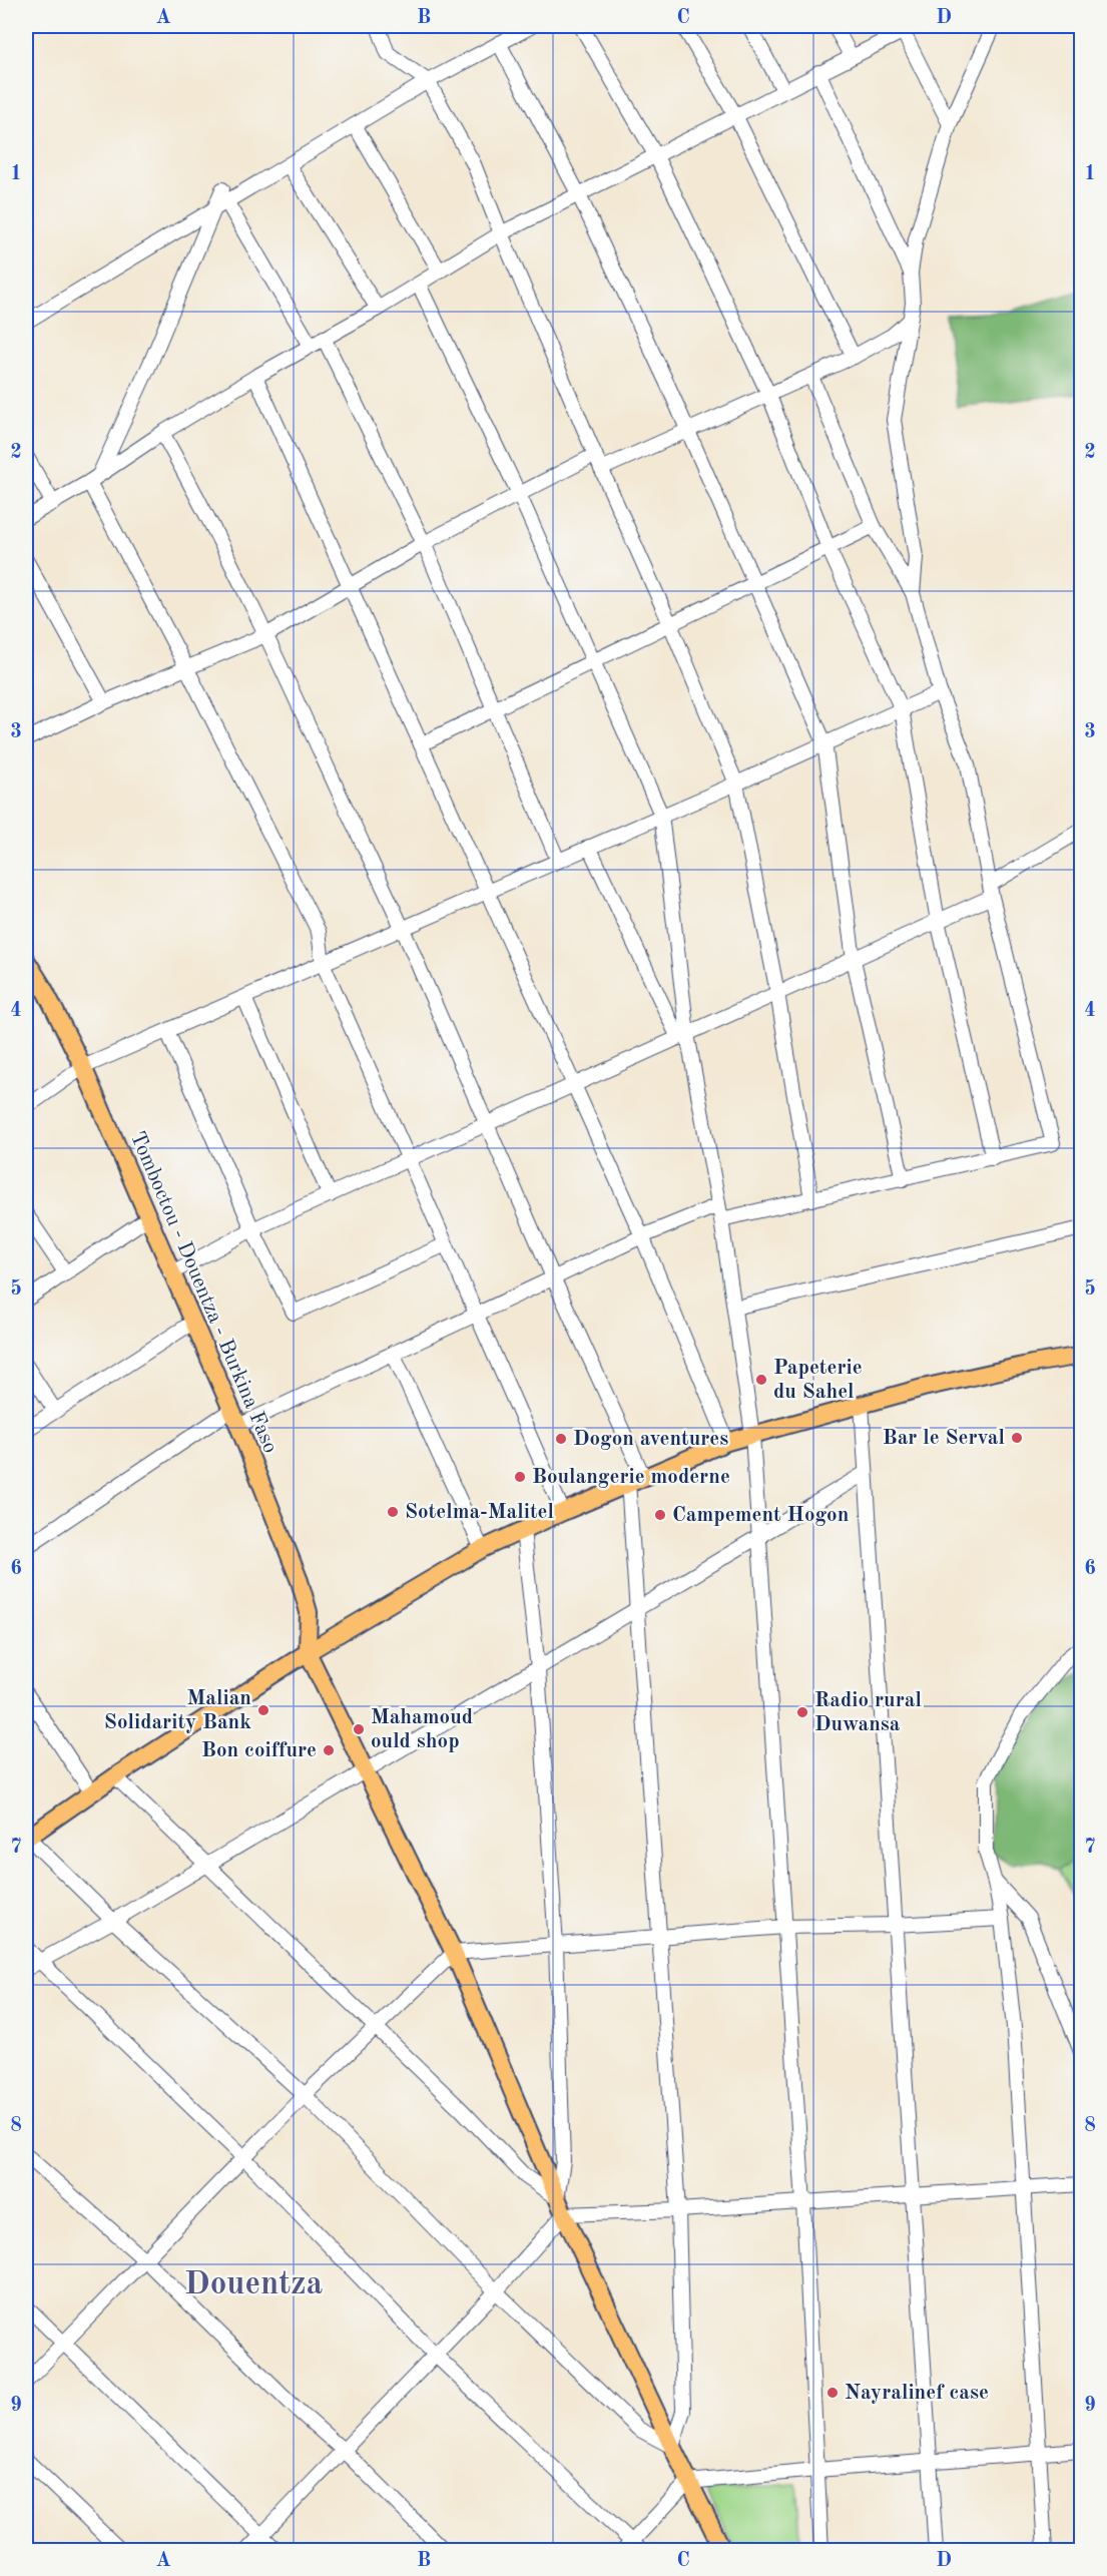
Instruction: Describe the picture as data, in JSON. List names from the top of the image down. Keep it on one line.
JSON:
{"streets":{"main road":["Tomboctou - Douentza - Burkina Faso"]},"districts":["Douentza"],"places":["Papeterie du Sahel","Bar le Serval","Dogon aventures","Boulangerie moderne","Sotelma-Malitel","Campement Hogon","Malian Solidarity Bank","Radio rural Duwansa","Mahamoud ould shop","Bon coiffure","Nayralinef case"],"grid":{"columns":["A","B","C","D"],"rows":["1","2","3","4","5","6","7","8","9"]}}
